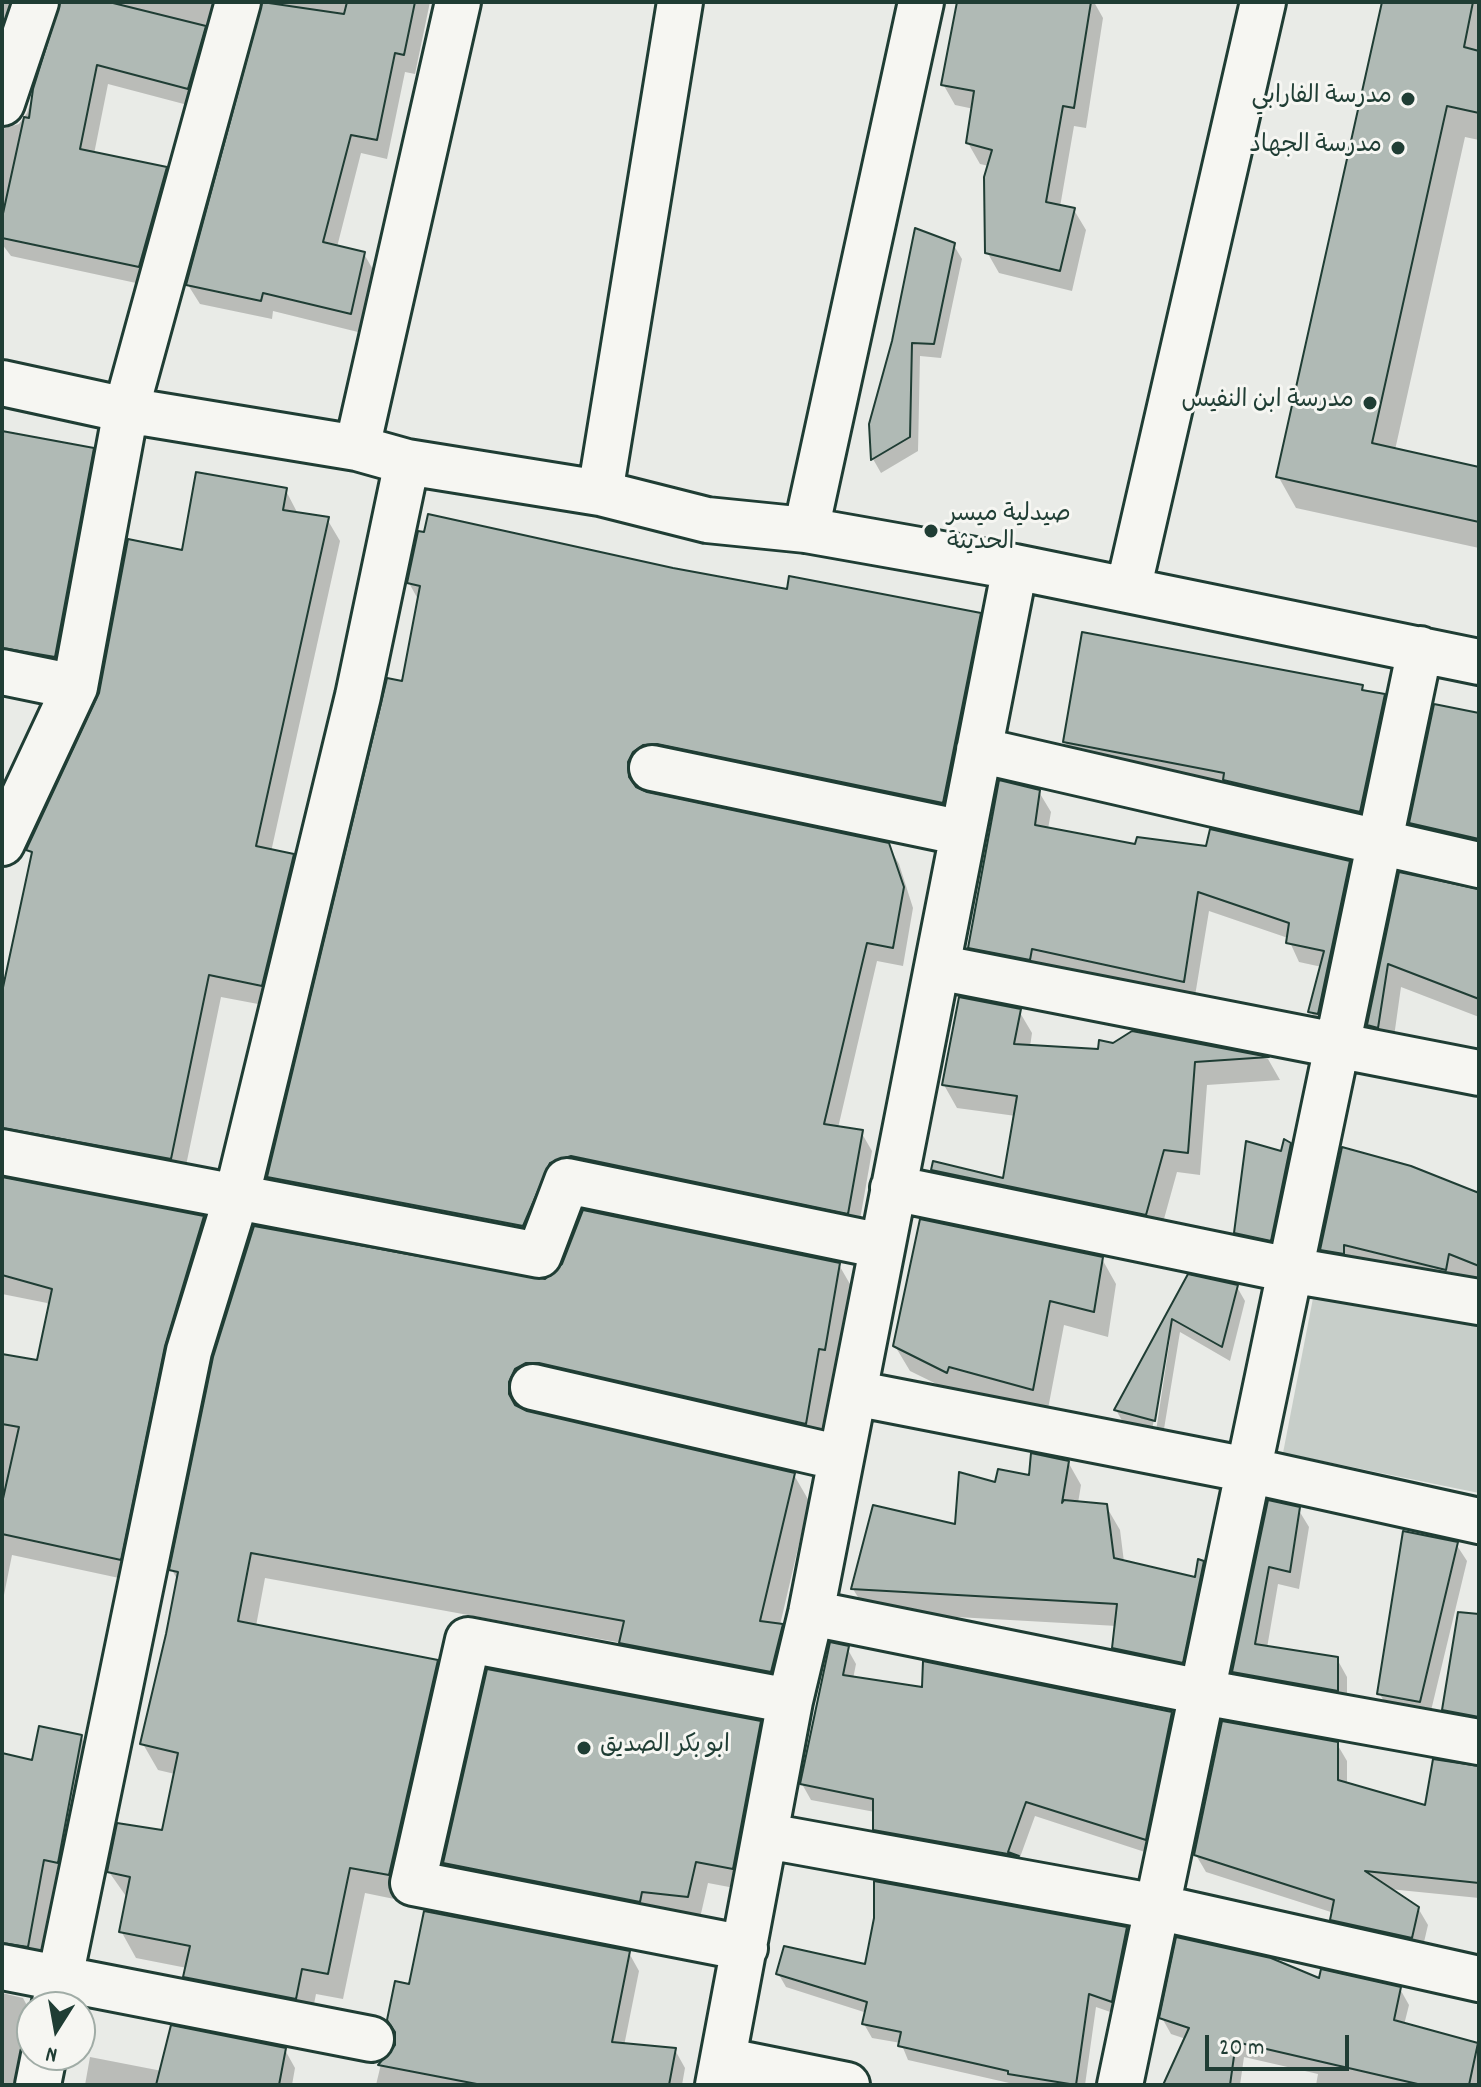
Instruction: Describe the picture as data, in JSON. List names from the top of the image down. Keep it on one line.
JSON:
{"places":["مدرسة الفارابي","مدرسة الجهاد","مدرسة ابن النفيس","صيدلية ميسر الحديثة","ابو بكر الصديق"],"scale_bar":"20 m","north":"bottom"}
